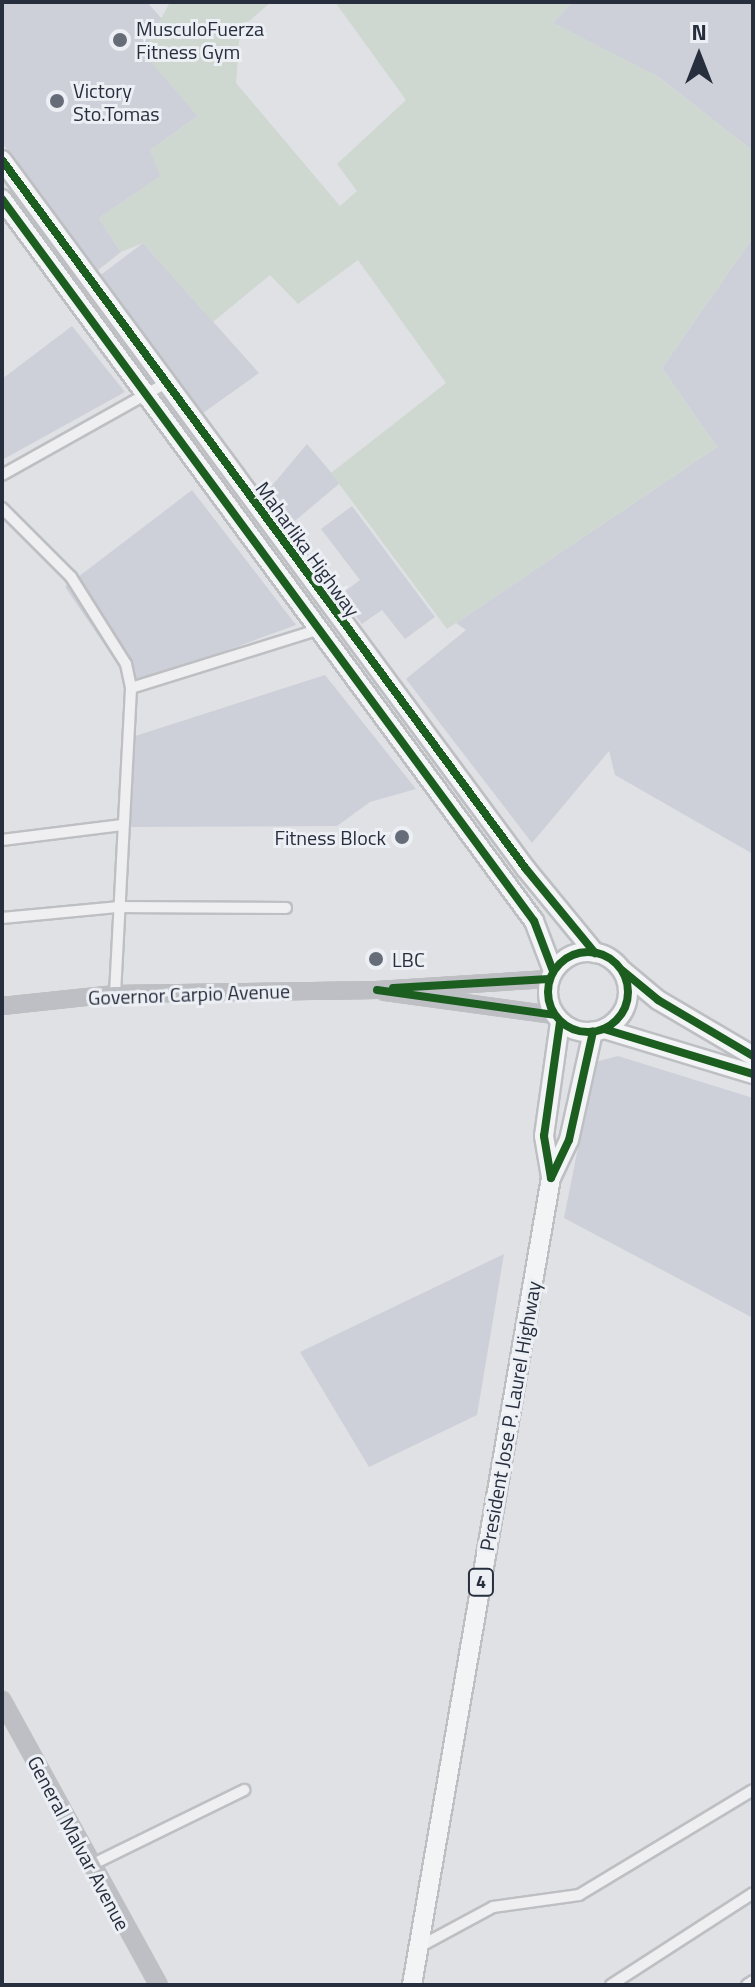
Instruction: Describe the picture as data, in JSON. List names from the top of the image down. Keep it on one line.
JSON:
{"streets":{"highway":["Maharlika Highway","President Jose P. Laurel Highway","4"],"main road":["Governor Carpio Avenue","General Malvar Avenue"]},"crossings":[["Maharlika Highway","Governor Carpio Avenue"],["Maharlika Highway","President Jose P. Laurel Highway"],["Governor Carpio Avenue","President Jose P. Laurel Highway"]],"places":["MusculoFuerza Fitness Gym","Victory Sto.Tomas","Fitness Block","LBC"],"north":"top"}
